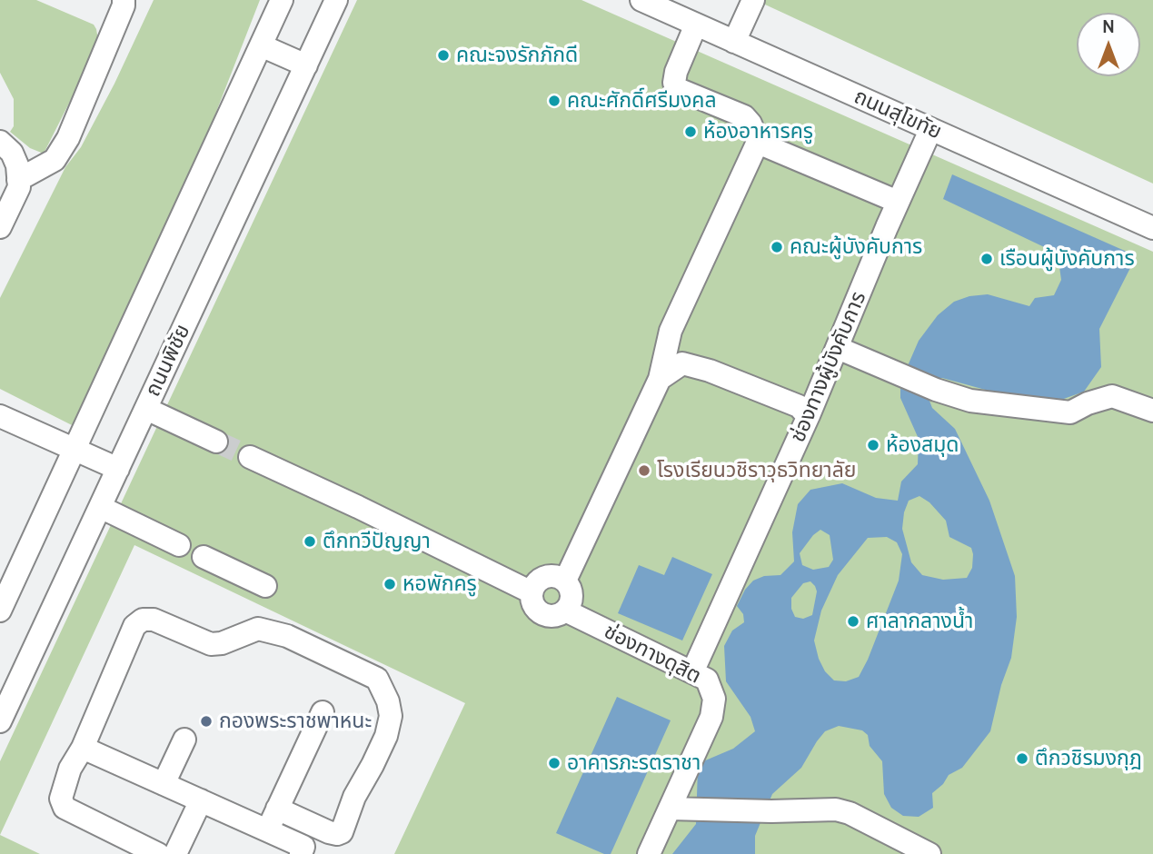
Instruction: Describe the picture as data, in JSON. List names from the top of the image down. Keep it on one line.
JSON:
{"streets":{"street":["ถนนสุโขทัย","ถนนพิชัย","ช่องทางผู้บังคับการ","ช่องทางดุสิต"]},"crossings":[["ถนนสุโขทัย","ช่องทางผู้บังคับการ"],["ช่องทางผู้บังคับการ","ช่องทางดุสิต"]],"places":["คณะจงรักภักดี","คณะศักดิ์ศรีมงคล","ห้องอาหารครู","คณะผู้บังคับการ","เรือนผู้บังคับการ","ห้องสมุด","โรงเรียนวชิราวุธวิทยาลัย","ตึกทวีปัญญา","หอพักครู","ศาลากลางน้ำ","กองพระราชพาหนะ","ตึกวชิรมงกุฎ","อาคารภะรตราชา"],"north":"top"}
